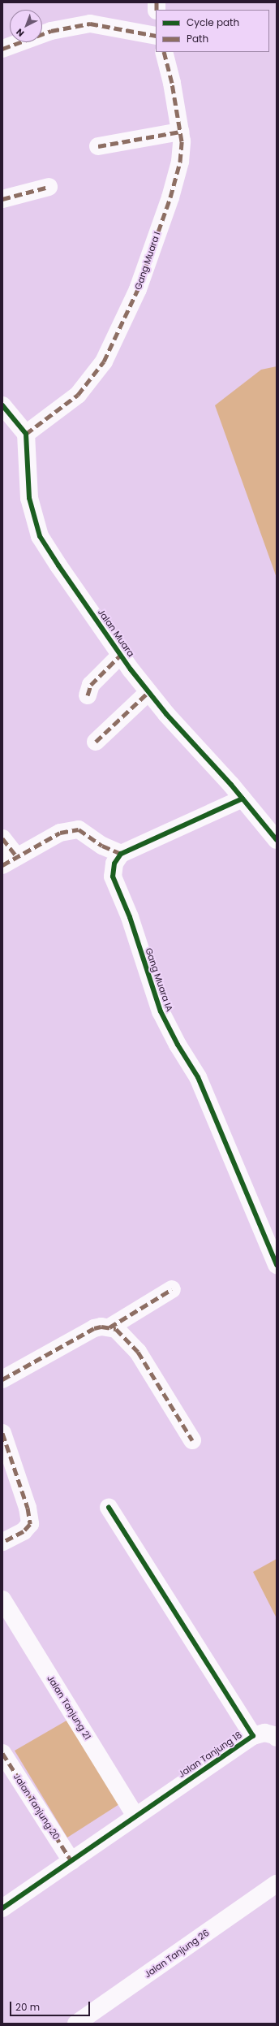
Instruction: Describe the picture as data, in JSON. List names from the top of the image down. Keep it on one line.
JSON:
{"streets":{"street":["Gang Muara I","Jalan Muara","Gang Muara IA","Jalan Tanjung 21","Jalan Tanjung 18","Jalan Tanjung 20","Jalan Tanjung 26"]},"crossings":[["Gang Muara I","Jalan Muara"],["Jalan Tanjung 21","Jalan Tanjung 18"],["Jalan Tanjung 18","Jalan Tanjung 20"]],"legend":["Cycle path","Path"],"scale_bar":"20 m","north":"bottom left"}
